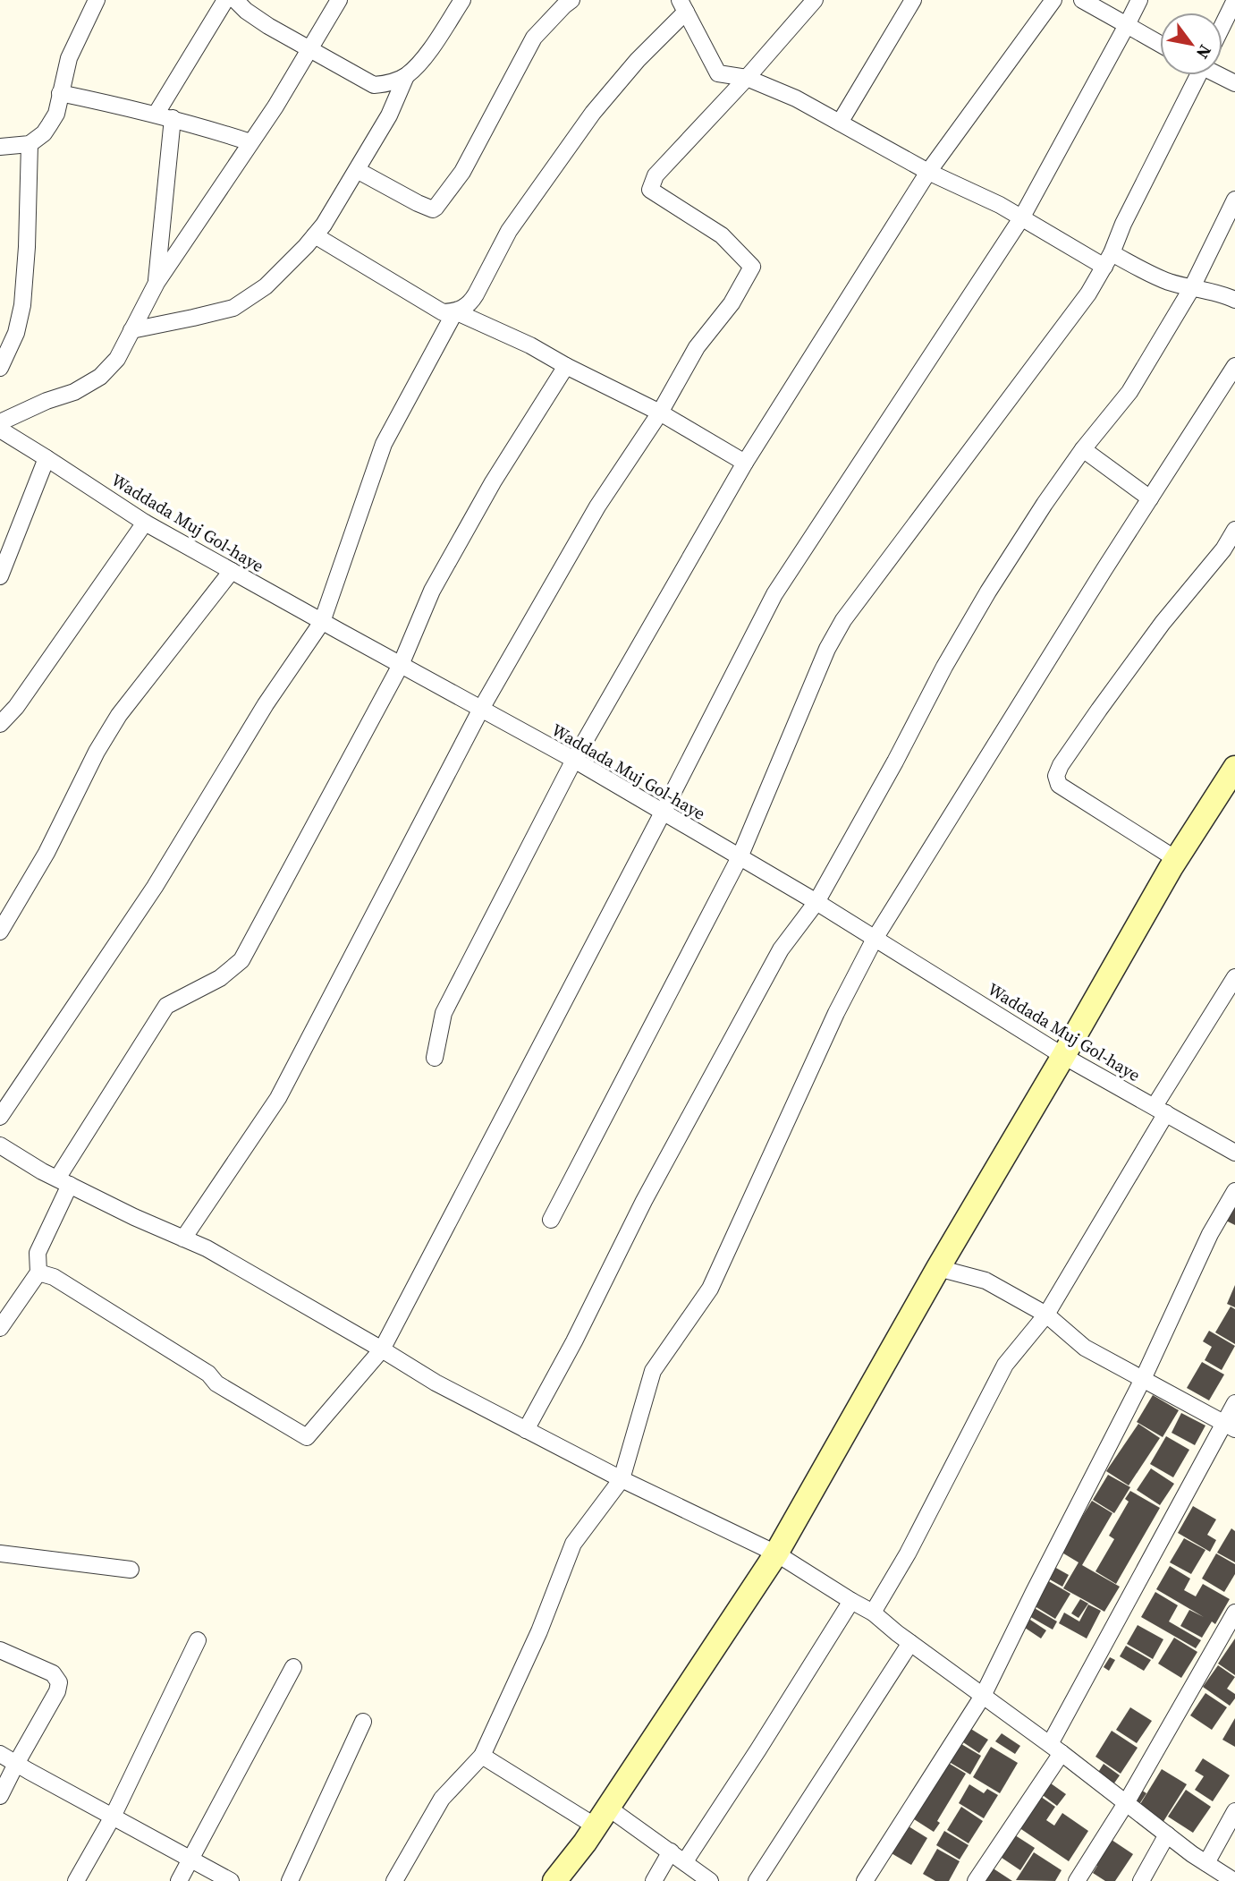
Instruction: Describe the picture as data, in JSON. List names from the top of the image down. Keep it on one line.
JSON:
{"streets":{"street":["Waddada Muj Gol-haye"]},"north":"bottom right"}
